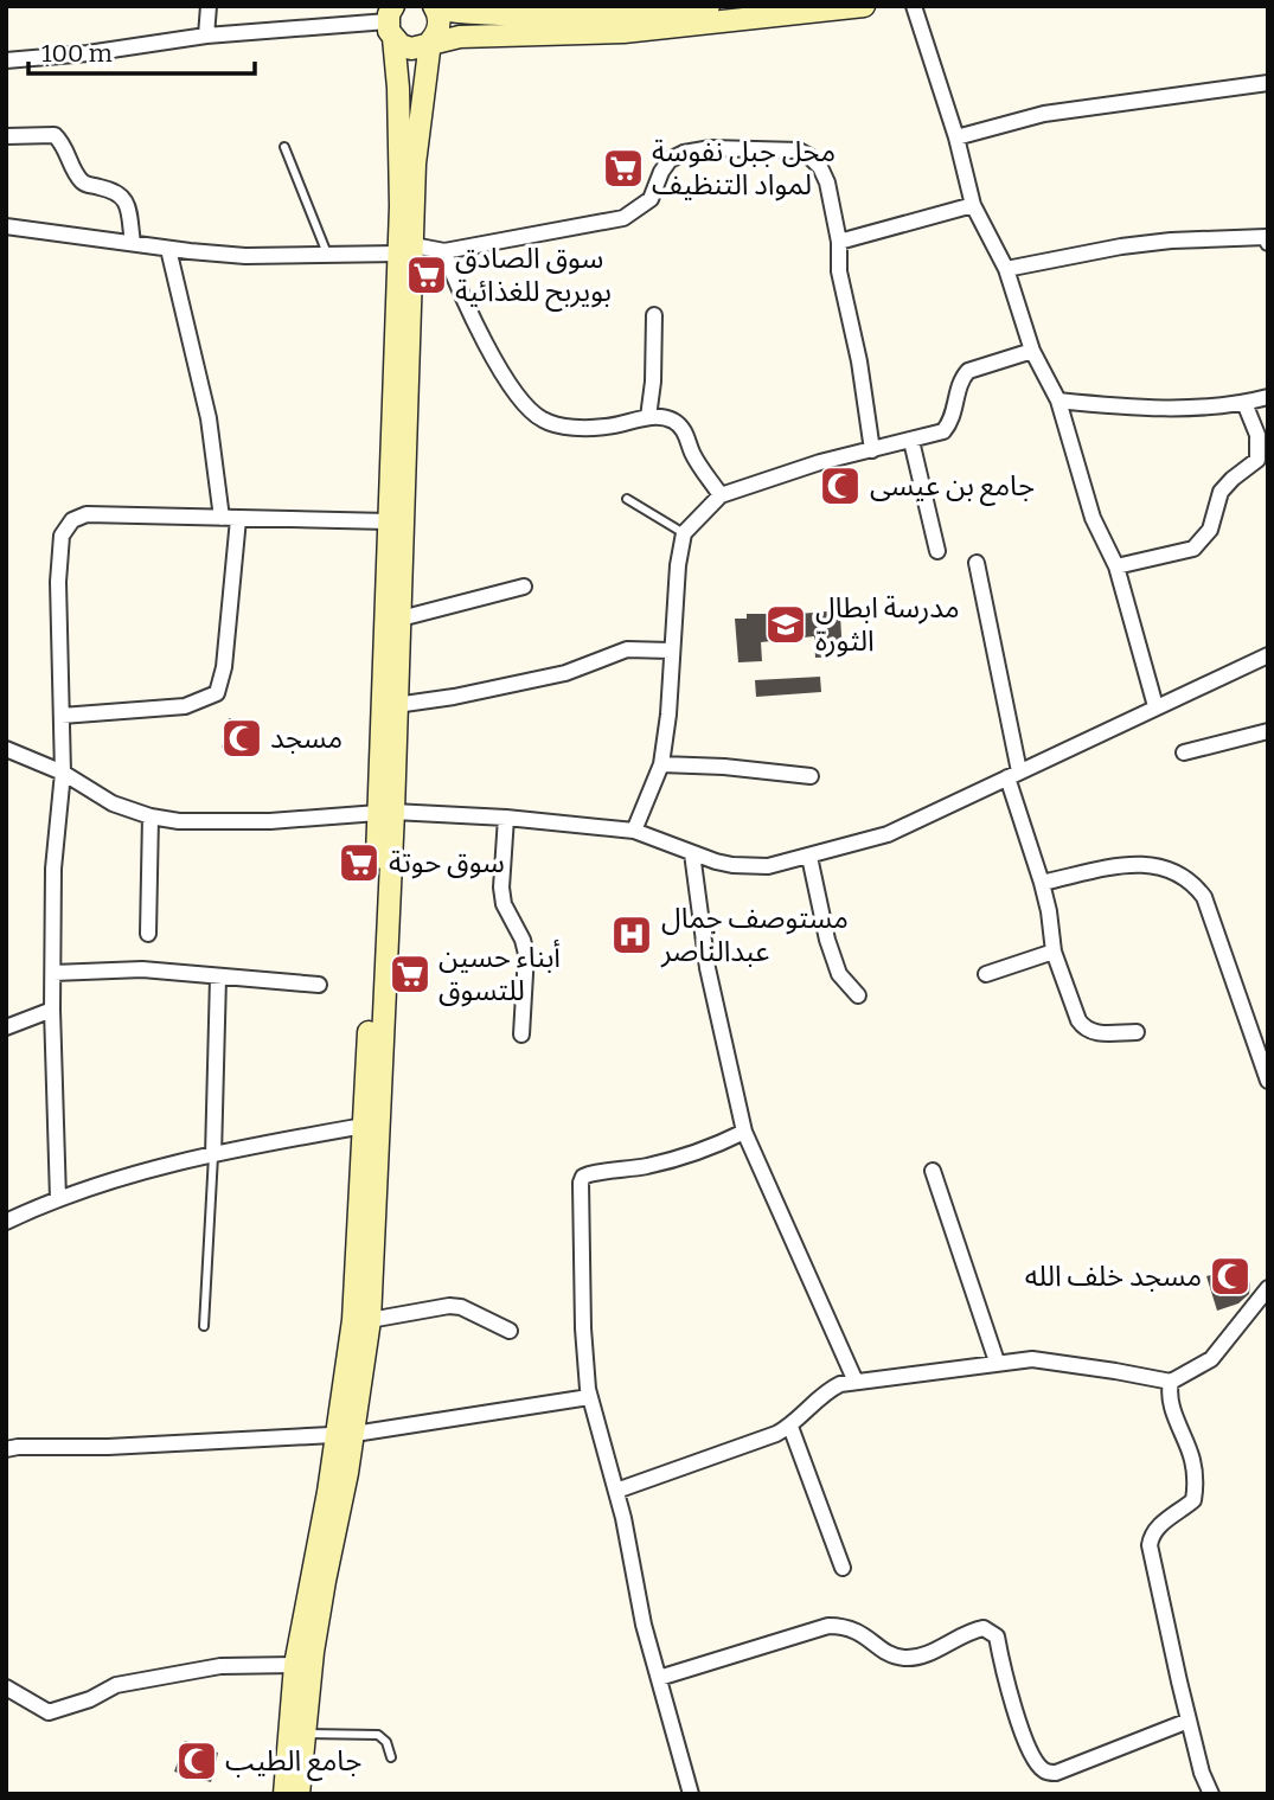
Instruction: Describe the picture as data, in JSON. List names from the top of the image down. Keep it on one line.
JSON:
{"places":{"supermarket":["محل جبل نفوسة لمواد التنظيف","سوق الصادق بويربح للغذائية","سوق حوتة","أبناء حسين للتسوق"],"mosque":["جامع بن عيسى","مسجد","مسجد خلف الله","جامع الطيب"],"school or university":["مدرسة ابطال الثورة"],"hospital":["مستوصف جمال عبدالناصر"]},"scale_bar":"100 m"}
